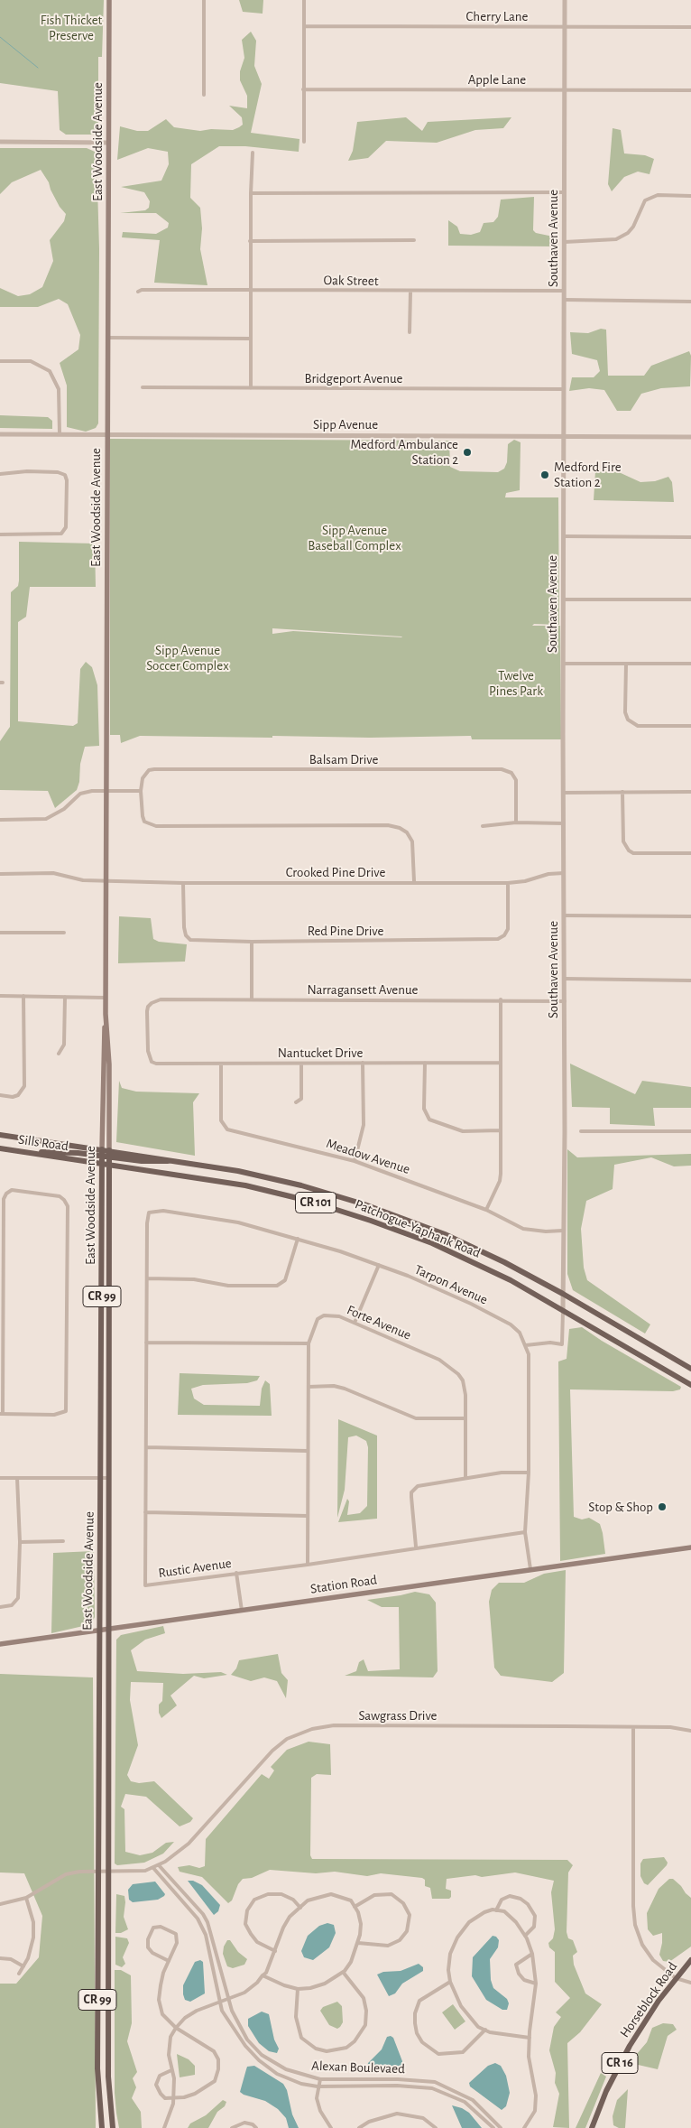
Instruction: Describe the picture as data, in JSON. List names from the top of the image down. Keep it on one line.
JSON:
{"streets":{"main road":["East Woodside Avenue","Sills Road","CR 101","Patchogue-Yaphank Road","CR 99","Station Road","Horseblock Road","CR 16"],"street":["Cherry Lane","Apple Lane","Southaven Avenue","Oak Street","Bridgeport Avenue","Sipp Avenue","Balsam Drive","Crooked Pine Drive","Red Pine Drive","Narragansett Avenue","Nantucket Drive","Meadow Avenue","Tarpon Avenue","Forte Avenue","Rustic Avenue","Sawgrass Drive","Alexan Boulevaed"]},"crossings":[["Cherry Lane","Southaven Avenue"],["Apple Lane","Southaven Avenue"],["East Woodside Avenue","Sipp Avenue"],["East Woodside Avenue","Crooked Pine Drive"],["East Woodside Avenue","Sills Road"],["East Woodside Avenue","Patchogue-Yaphank Road"],["East Woodside Avenue","Station Road"],["East Woodside Avenue","Sawgrass Drive"],["Southaven Avenue","Oak Street"],["Southaven Avenue","Bridgeport Avenue"],["Southaven Avenue","Sipp Avenue"],["Southaven Avenue","Crooked Pine Drive"],["Southaven Avenue","Narragansett Avenue"],["Southaven Avenue","Meadow Avenue"],["Southaven Avenue","Patchogue-Yaphank Road"],["Southaven Avenue","Tarpon Avenue"],["Crooked Pine Drive","Red Pine Drive"],["Narragansett Avenue","Nantucket Drive"],["Nantucket Drive","Meadow Avenue"],["Sills Road","Patchogue-Yaphank Road"],["Tarpon Avenue","Rustic Avenue"],["Tarpon Avenue","Station Road"],["Forte Avenue","Rustic Avenue"],["Sawgrass Drive","Alexan Boulevaed"]],"parks":["Fish Thicket Preserve","Sipp Avenue Baseball Complex","Sipp Avenue Soccer Complex","Twelve Pines Park"],"places":["Medford Ambulance Station 2","Medford Fire Station 2","Stop & Shop"]}
